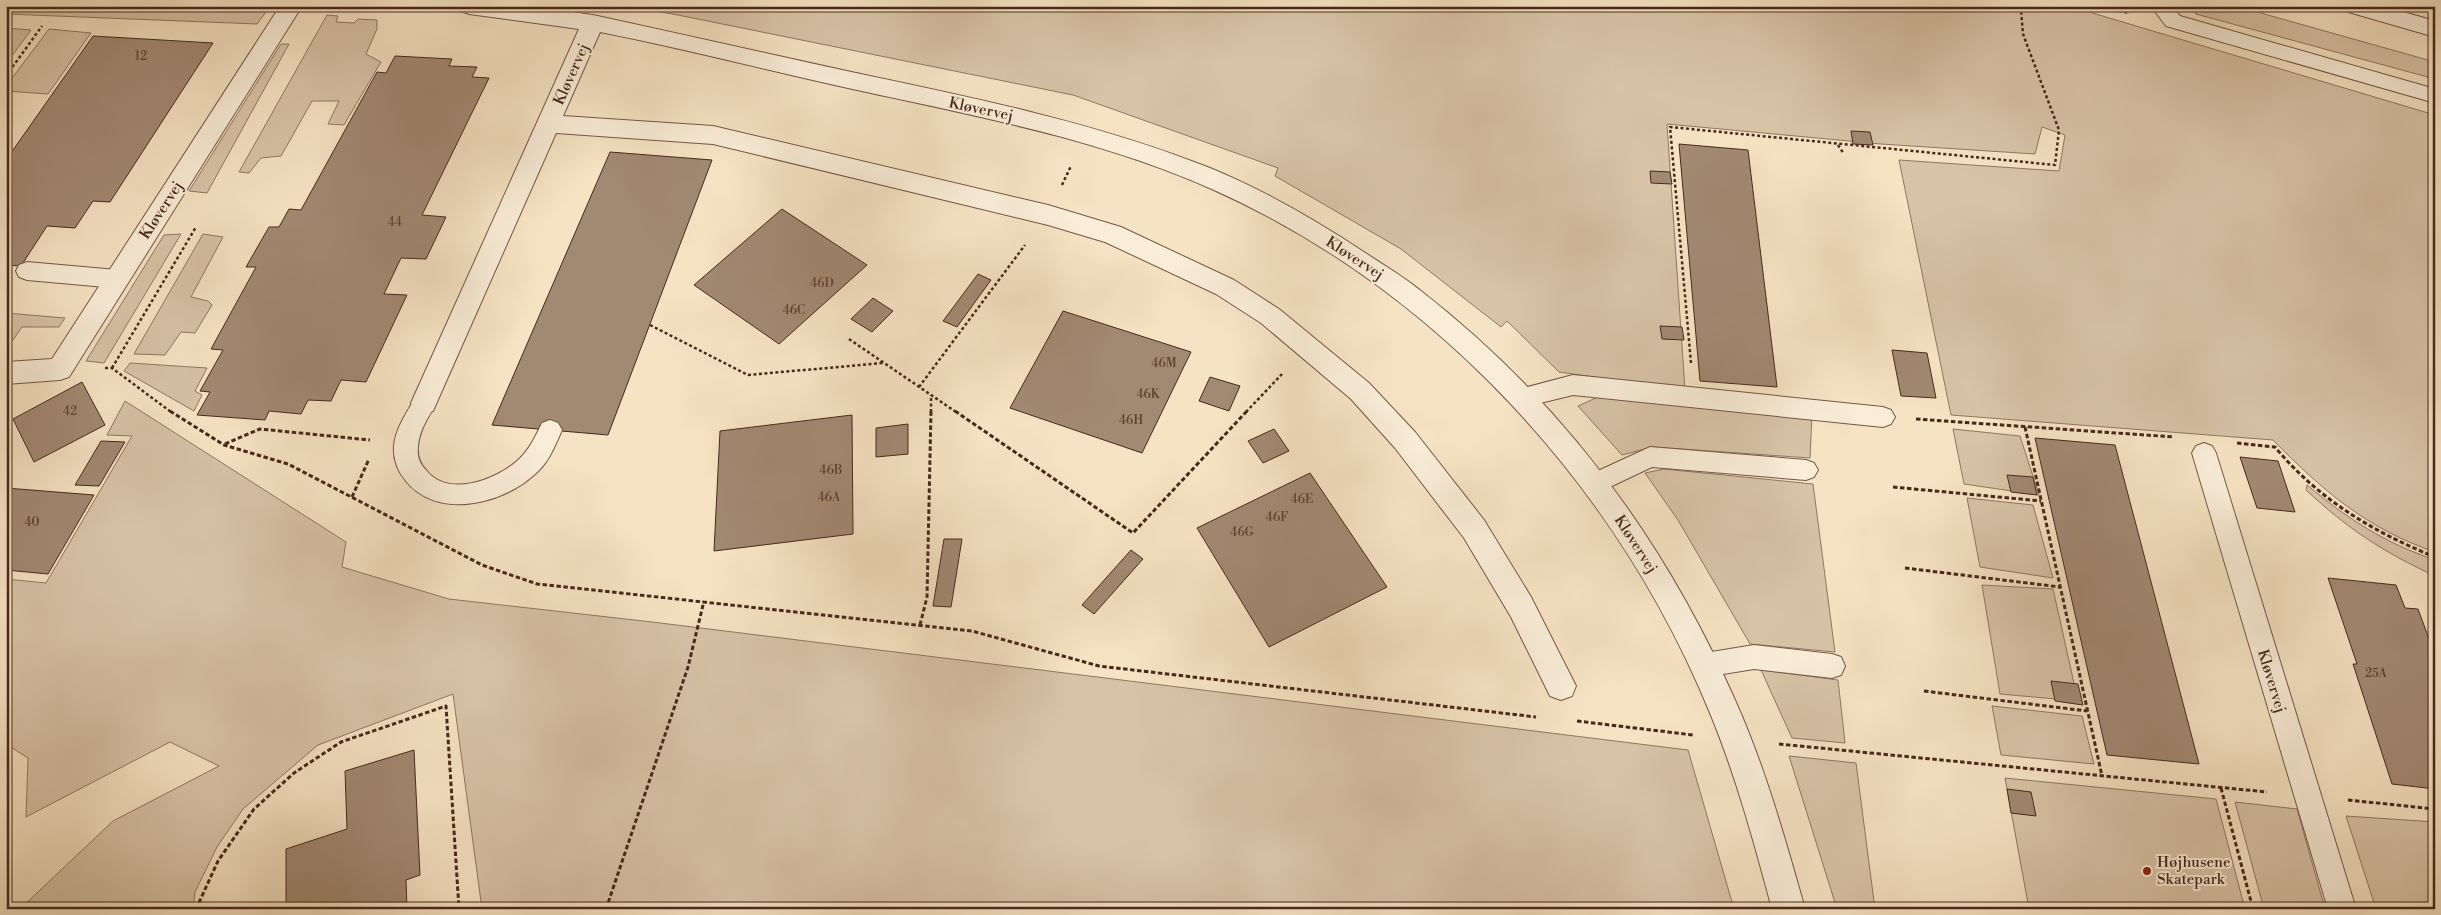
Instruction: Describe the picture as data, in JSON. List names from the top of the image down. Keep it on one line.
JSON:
{"streets":{"street":["Kløvervej"]},"places":["Højhusene Skatepark"],"house_numbers":["12","44","46D","46C","46M","46K","42","46H","46B","46A","46E","46F","40","46G","25A"]}
